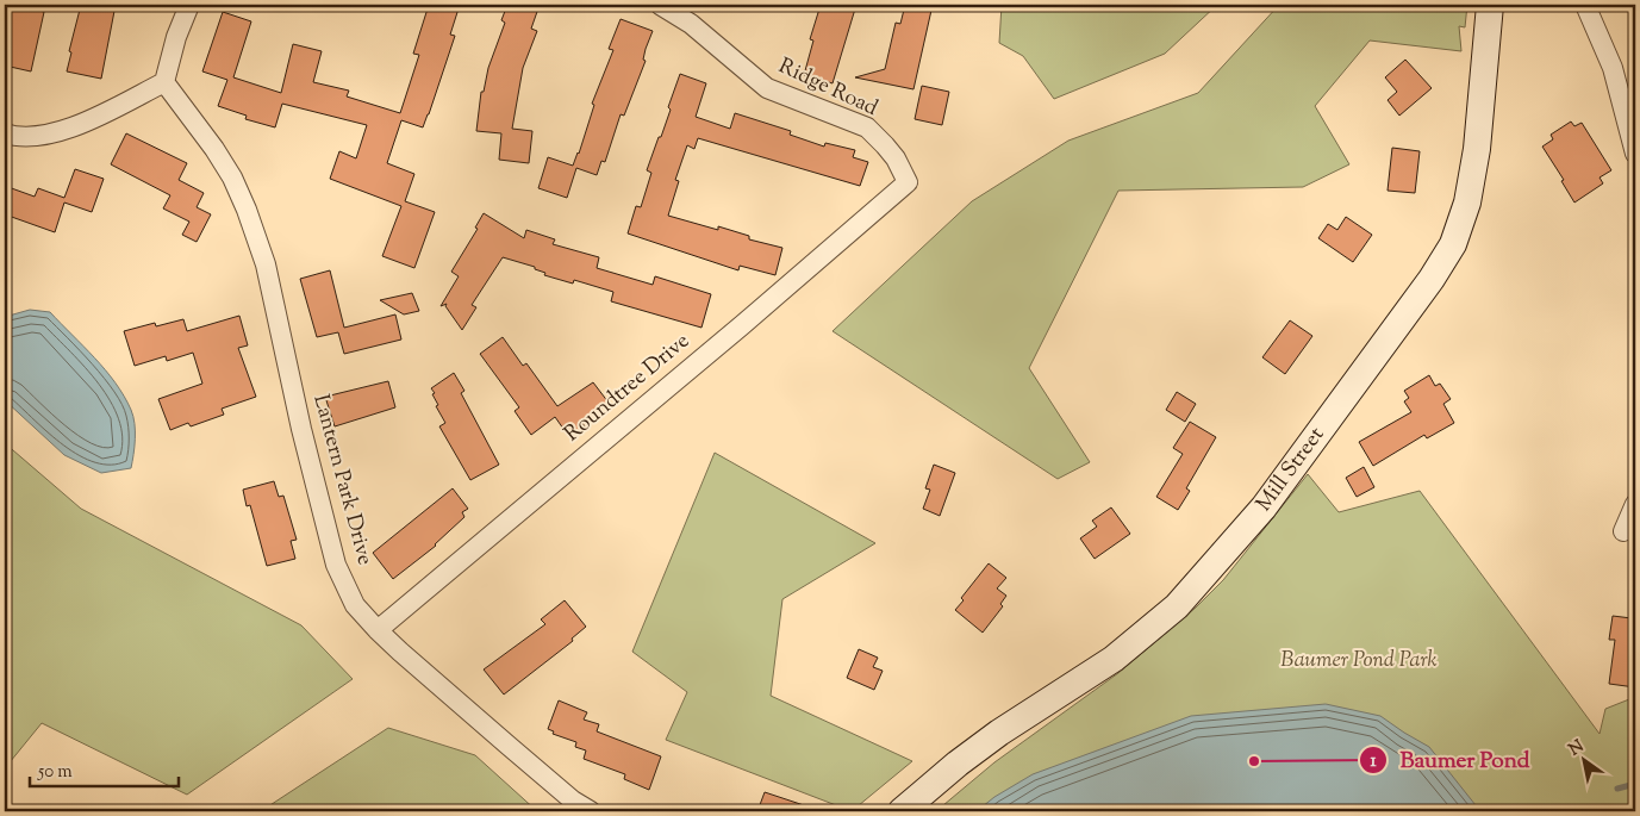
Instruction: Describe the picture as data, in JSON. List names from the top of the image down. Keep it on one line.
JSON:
{"streets":{"street":["Ridge Road","Roundtree Drive","Mill Street","Lantern Park Drive"]},"crossings":[["Ridge Road","Roundtree Drive"],["Roundtree Drive","Lantern Park Drive"]],"parks":["Baumer Pond Park"],"places":["Baumer Pond"],"scale_bar":"50 m","north":"top left"}
